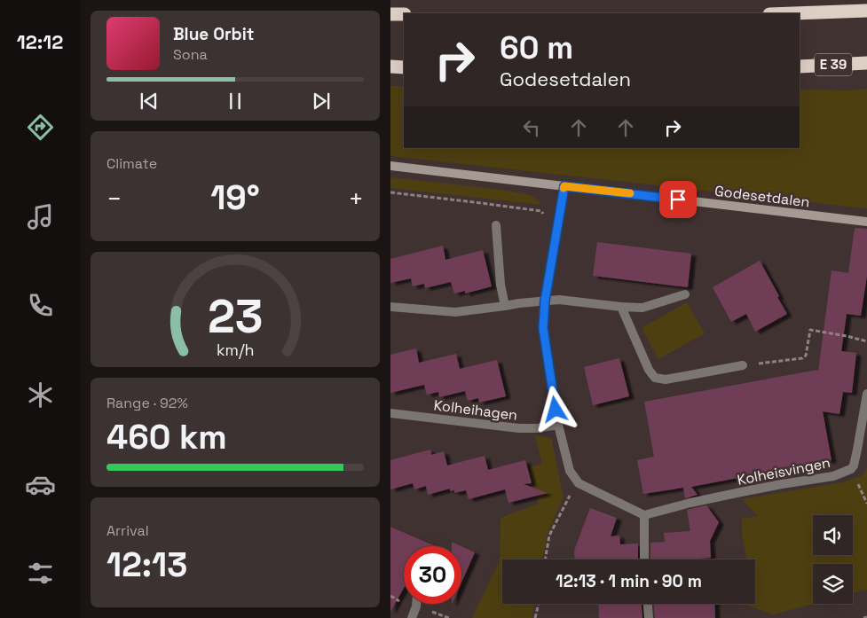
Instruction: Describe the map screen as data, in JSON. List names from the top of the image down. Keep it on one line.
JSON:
{"streets":{"highway":["E 39"],"main road":["Godesetdalen"],"street":["Kolheihagen","Kolheisvingen"]},"page":{"tabs":"12:12","turn":["60 m","Godesetdalen"],"song":["Blue Orbit","Sona"],"tile":["Climate",["Range · 92%","460 km"],["Arrival","12:13"]],"heat":["−","19°","+"],"limit":"30","trip":"12:13 · 1 min · 90 m","gauge":["23","km/h"]}}
